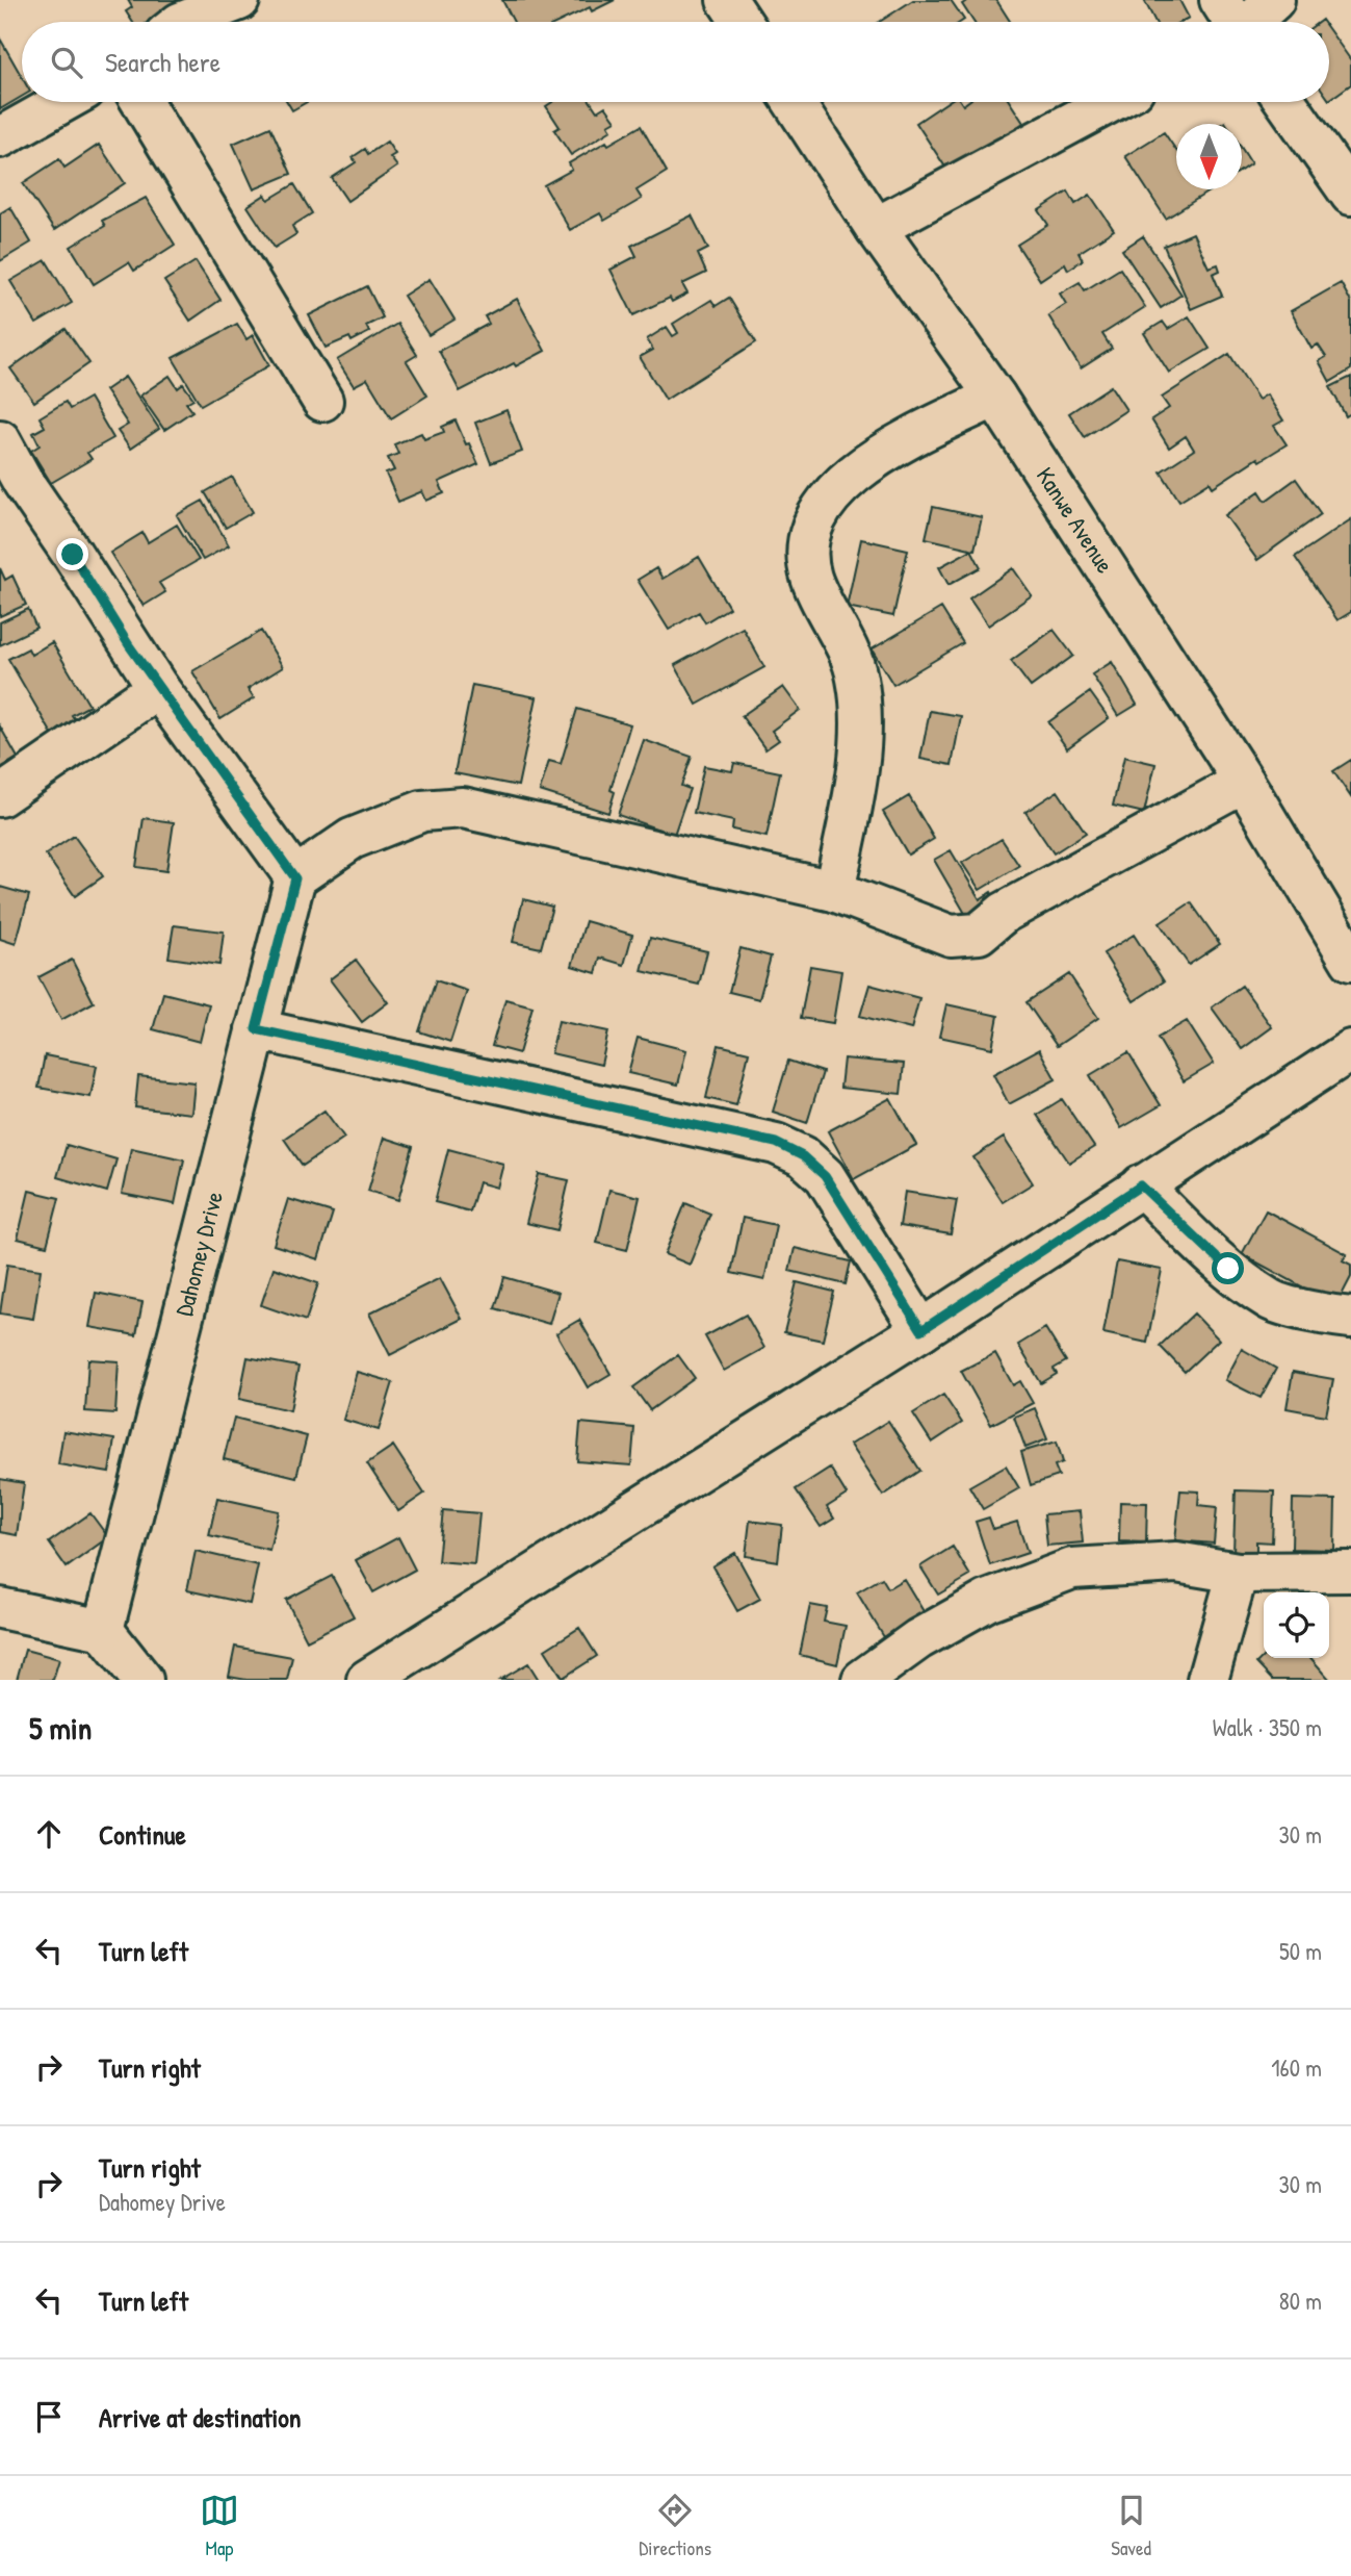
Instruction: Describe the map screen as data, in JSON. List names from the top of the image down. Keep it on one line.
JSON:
{"streets":{"street":["Kanwe Avenue","Dahomey Drive"]},"north":"bottom","page":{"search":"Search here","heading":["5 min","Walk · 350 m"],"list":[["Continue","30 m"],["Turn left","50 m"],["Turn right","160 m"],["Turn right","Dahomey Drive","30 m"],["Turn left","80 m"],"Arrive at destination"],"nav":["Map","Directions","Saved"]}}
